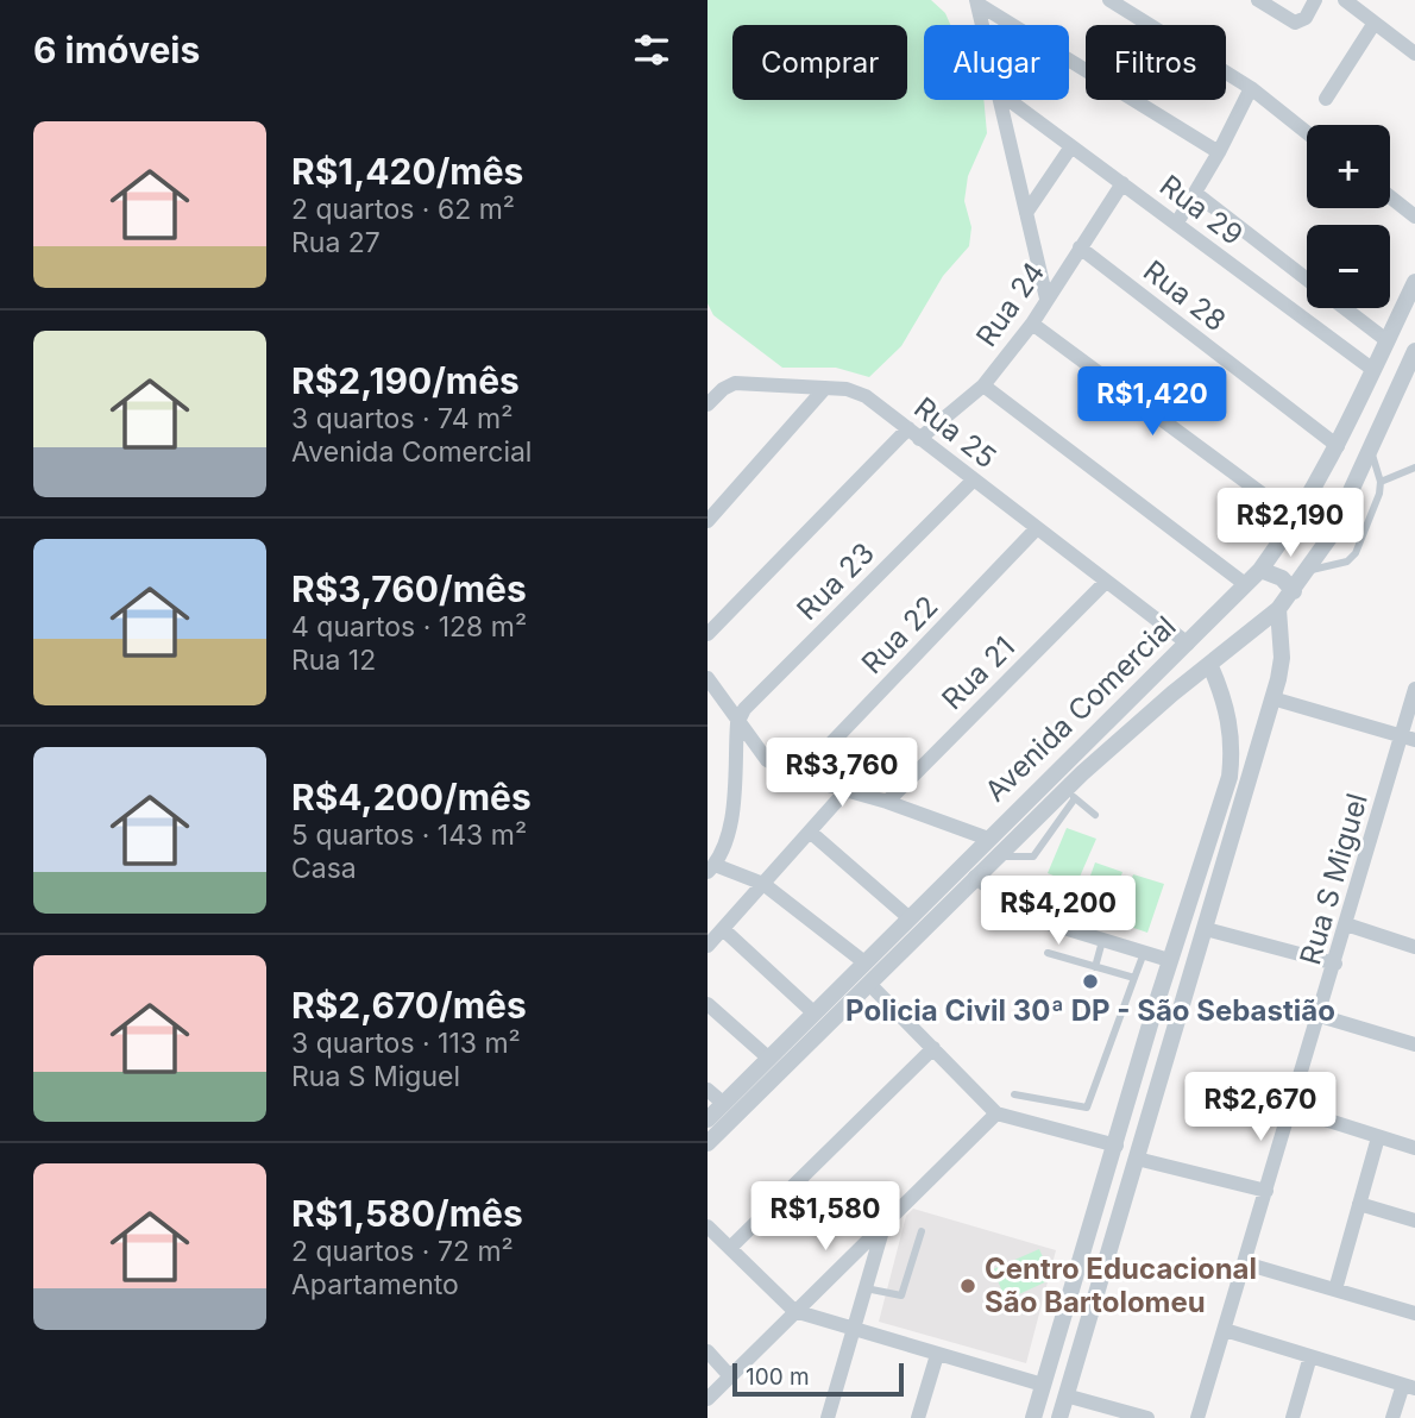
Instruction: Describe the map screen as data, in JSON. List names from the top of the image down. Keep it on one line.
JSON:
{"streets":{"street":["Rua 29","Rua 28","Rua 24","Rua 25","Rua 23","Rua 22","Rua 21","Avenida Comercial","Rua S Miguel"]},"crossings":[["Rua 29","Rua 24"],["Rua 29","Avenida Comercial"],["Rua 28","Rua 24"],["Rua 28","Avenida Comercial"],["Rua 24","Rua 25"],["Rua 25","Rua 23"],["Rua 25","Rua 22"],["Rua 25","Rua 21"],["Rua 25","Avenida Comercial"]],"places":["Policia Civil 30ª DP - São Sebastião","Centro Educacional São Bartolomeu"],"scale_bar":"100 m","page":{"heading":"6 imóveis","chip":["Comprar","Alugar","Filtros"],"list":[{"name":"R$1,420/mês","note":"2 quartos · 62 m² · Rua 27"},{"name":"R$2,190/mês","note":"3 quartos · 74 m² · Avenida Comercial"},{"name":"R$3,760/mês","note":"4 quartos · 128 m² · Rua 12"},{"name":"R$4,200/mês","note":"5 quartos · 143 m² · Casa"},{"name":"R$2,670/mês","note":"3 quartos · 113 m² · Rua S Miguel"},{"name":"R$1,580/mês","note":"2 quartos · 72 m² · Apartamento"}],"map_buttons":["+","−"],"price":["R$1,420","R$2,190","R$3,760","R$4,200","R$2,670","R$1,580"],"scale":"100 m"}}
